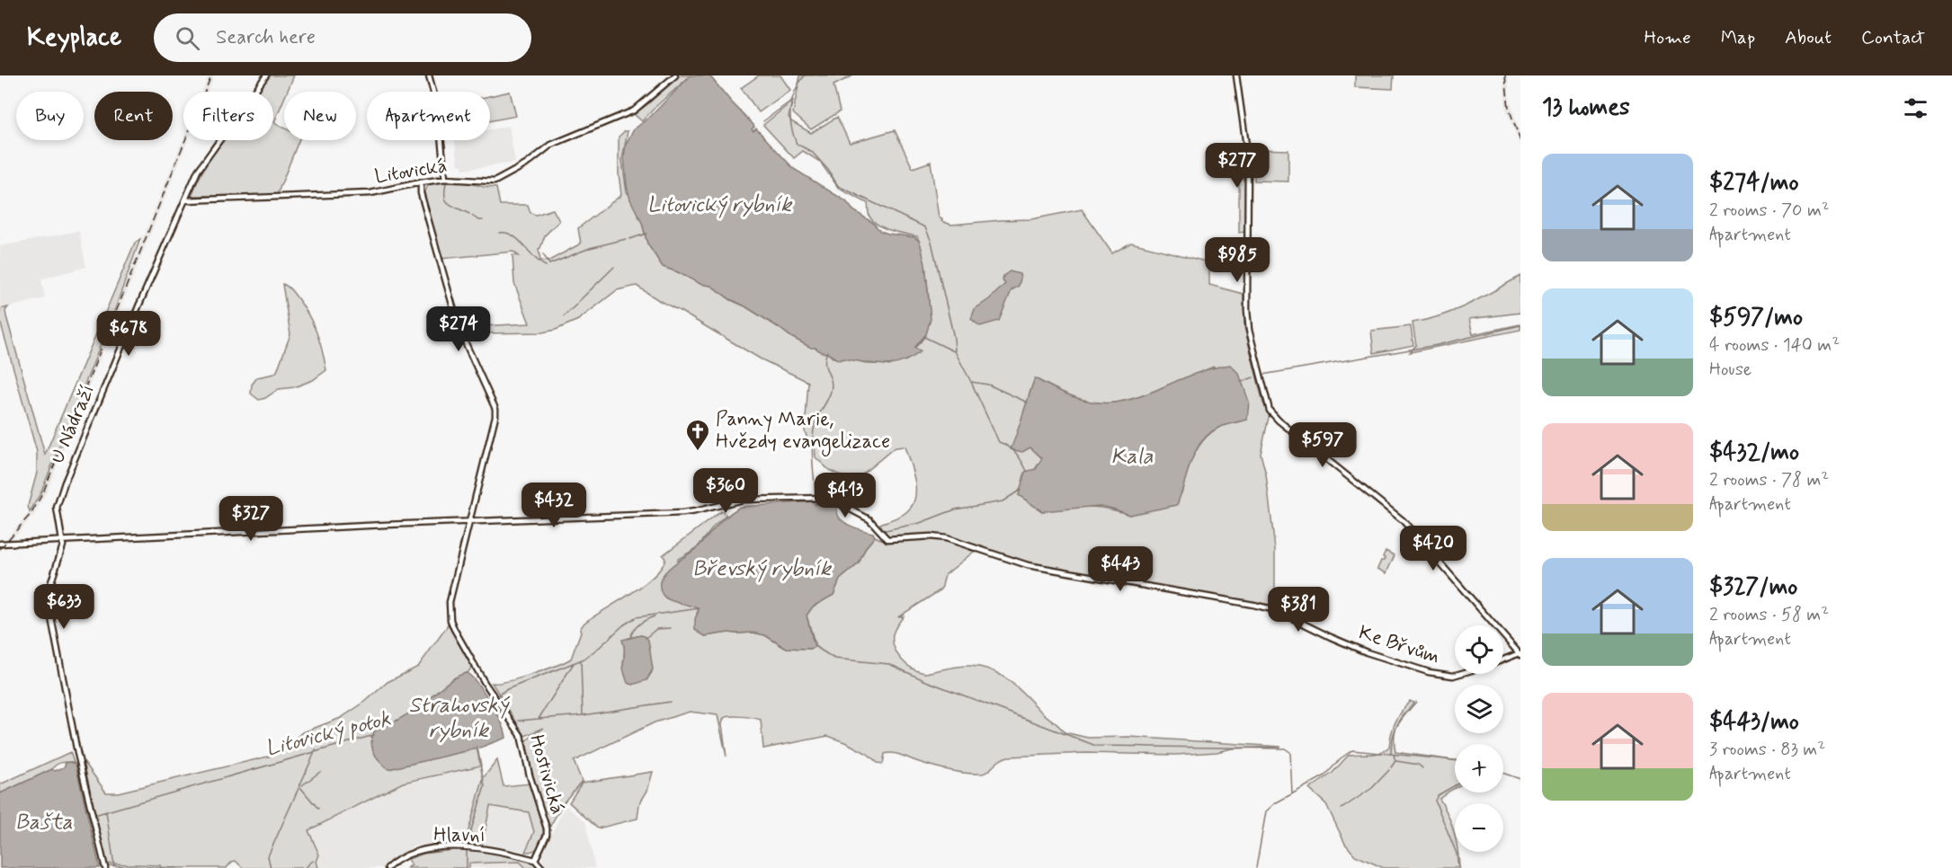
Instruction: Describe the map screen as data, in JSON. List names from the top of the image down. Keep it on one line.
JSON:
{"streets":{"street":["Litovická","U Nádraží","Ke Břvům","Hostivická","Hlavní"]},"crossings":[["Litovická","U Nádraží"],["Litovická","Hostivická"],["Ke Břvům","Hostivická"],["Hostivická","Hlavní"]],"water":["Litovický rybník","Kala","Břevský rybník","Strahovský rybník","Litovický potok","Bašta"],"places":{"church":["Panny Marie, Hvězdy evangelizace"]},"page":{"header":"Keyplace","search":"Search here","nav":["Home","Map","About","Contact"],"heading":"13 homes","chip":["Buy","Rent","Filters","New","Apartment"],"list":[{"name":"$274/mo","note":"2 rooms · 70 m² · Apartment"},{"name":"$597/mo","note":"4 rooms · 140 m² · House"},{"name":"$432/mo","note":"2 rooms · 78 m² · Apartment"},{"name":"$327/mo","note":"2 rooms · 58 m² · Apartment"},{"name":"$443/mo","note":"3 rooms · 83 m² · Apartment"}],"price":["$277","$985","$274","$678","$597","$360","$413","$432","$327","$420","$443","$633","$381"],"map_buttons":["+","−"]}}
